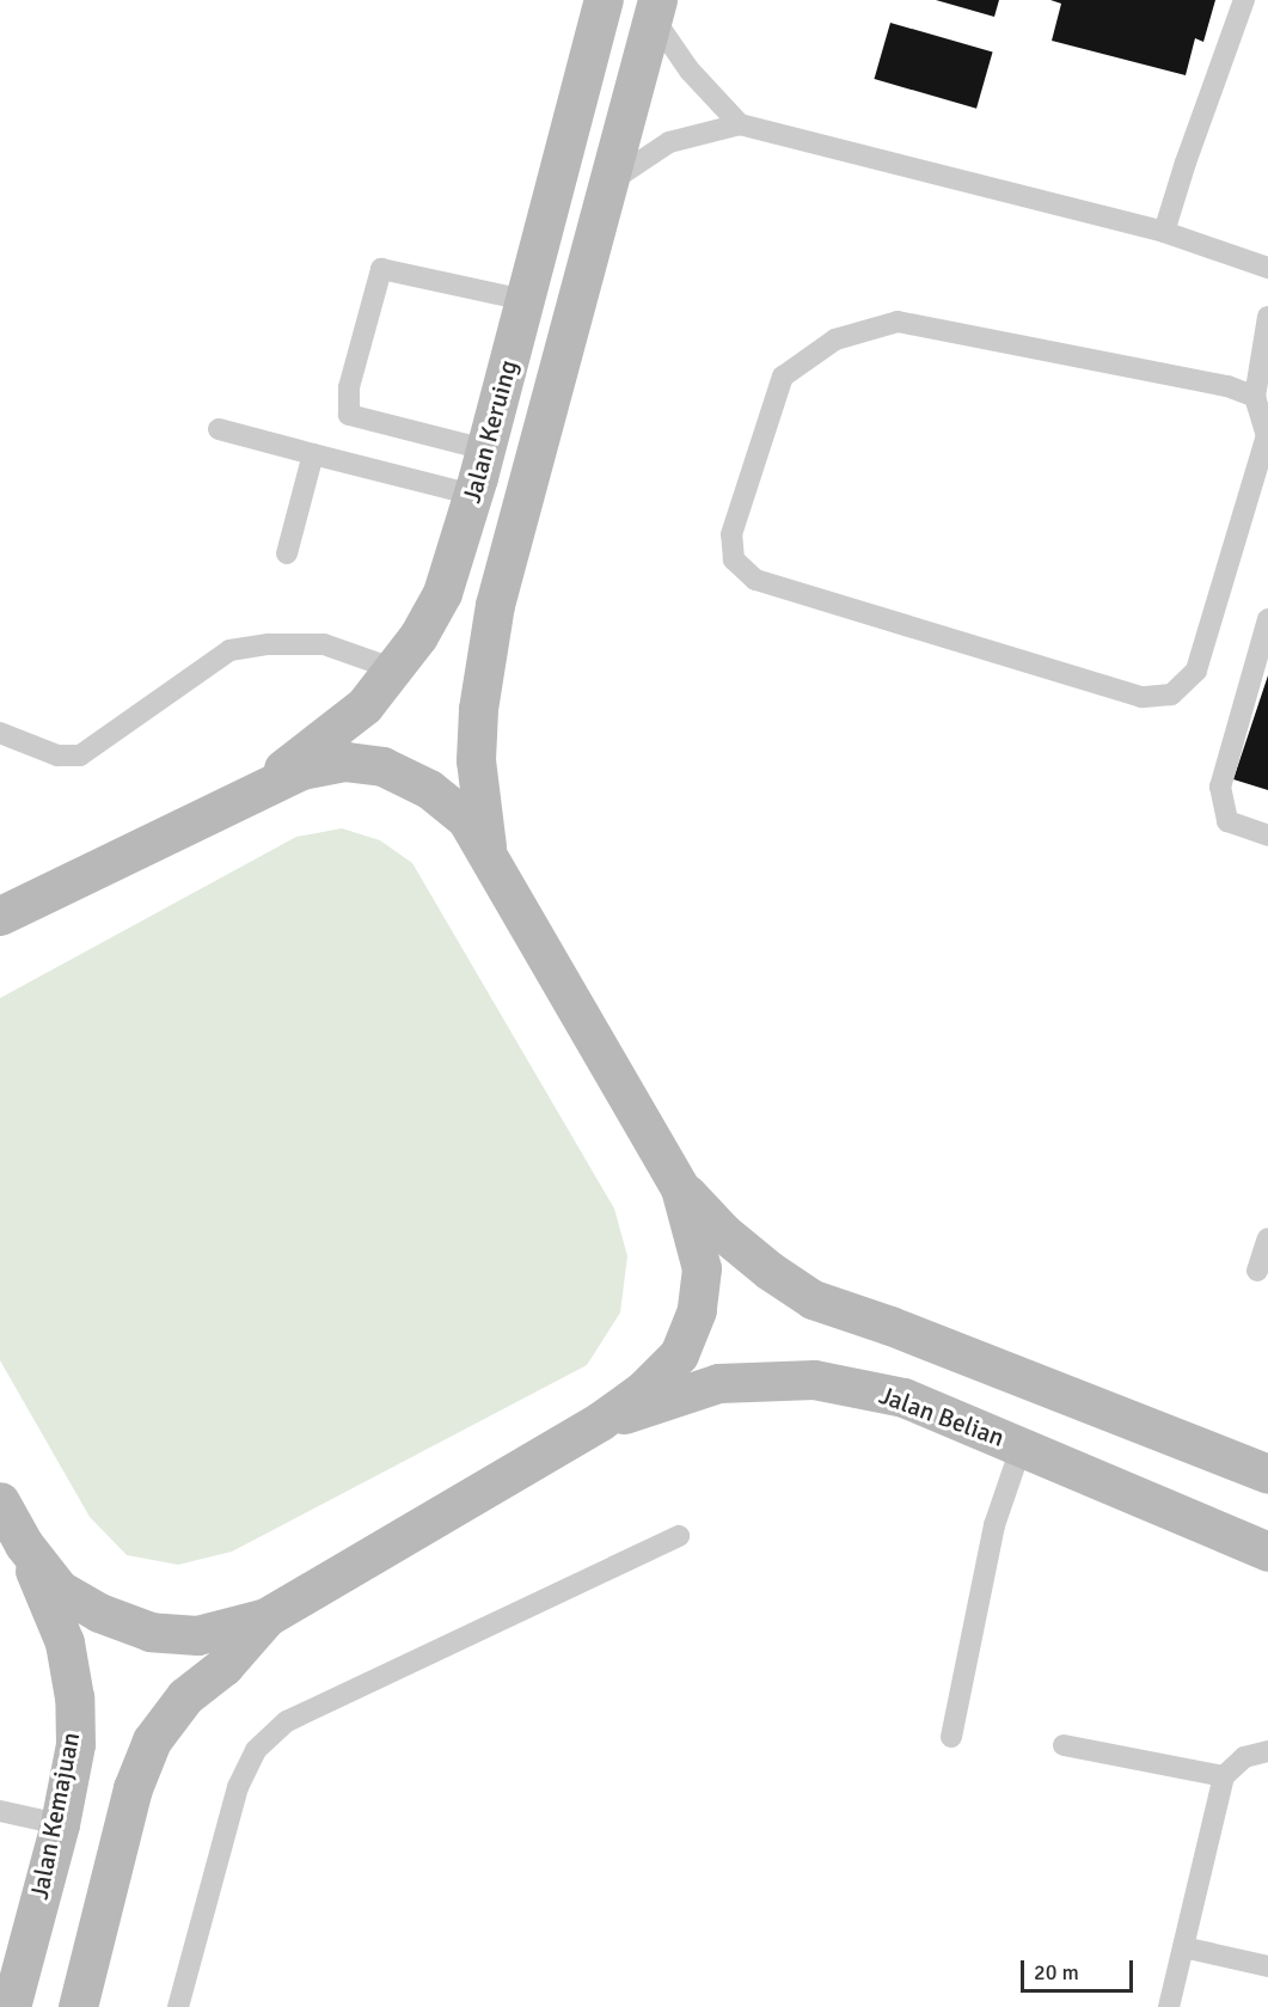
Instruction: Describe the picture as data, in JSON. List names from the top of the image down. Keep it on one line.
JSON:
{"streets":{"main road":["Jalan Keruing","Jalan Belian","Jalan Kemajuan"]},"scale_bar":"20 m"}
